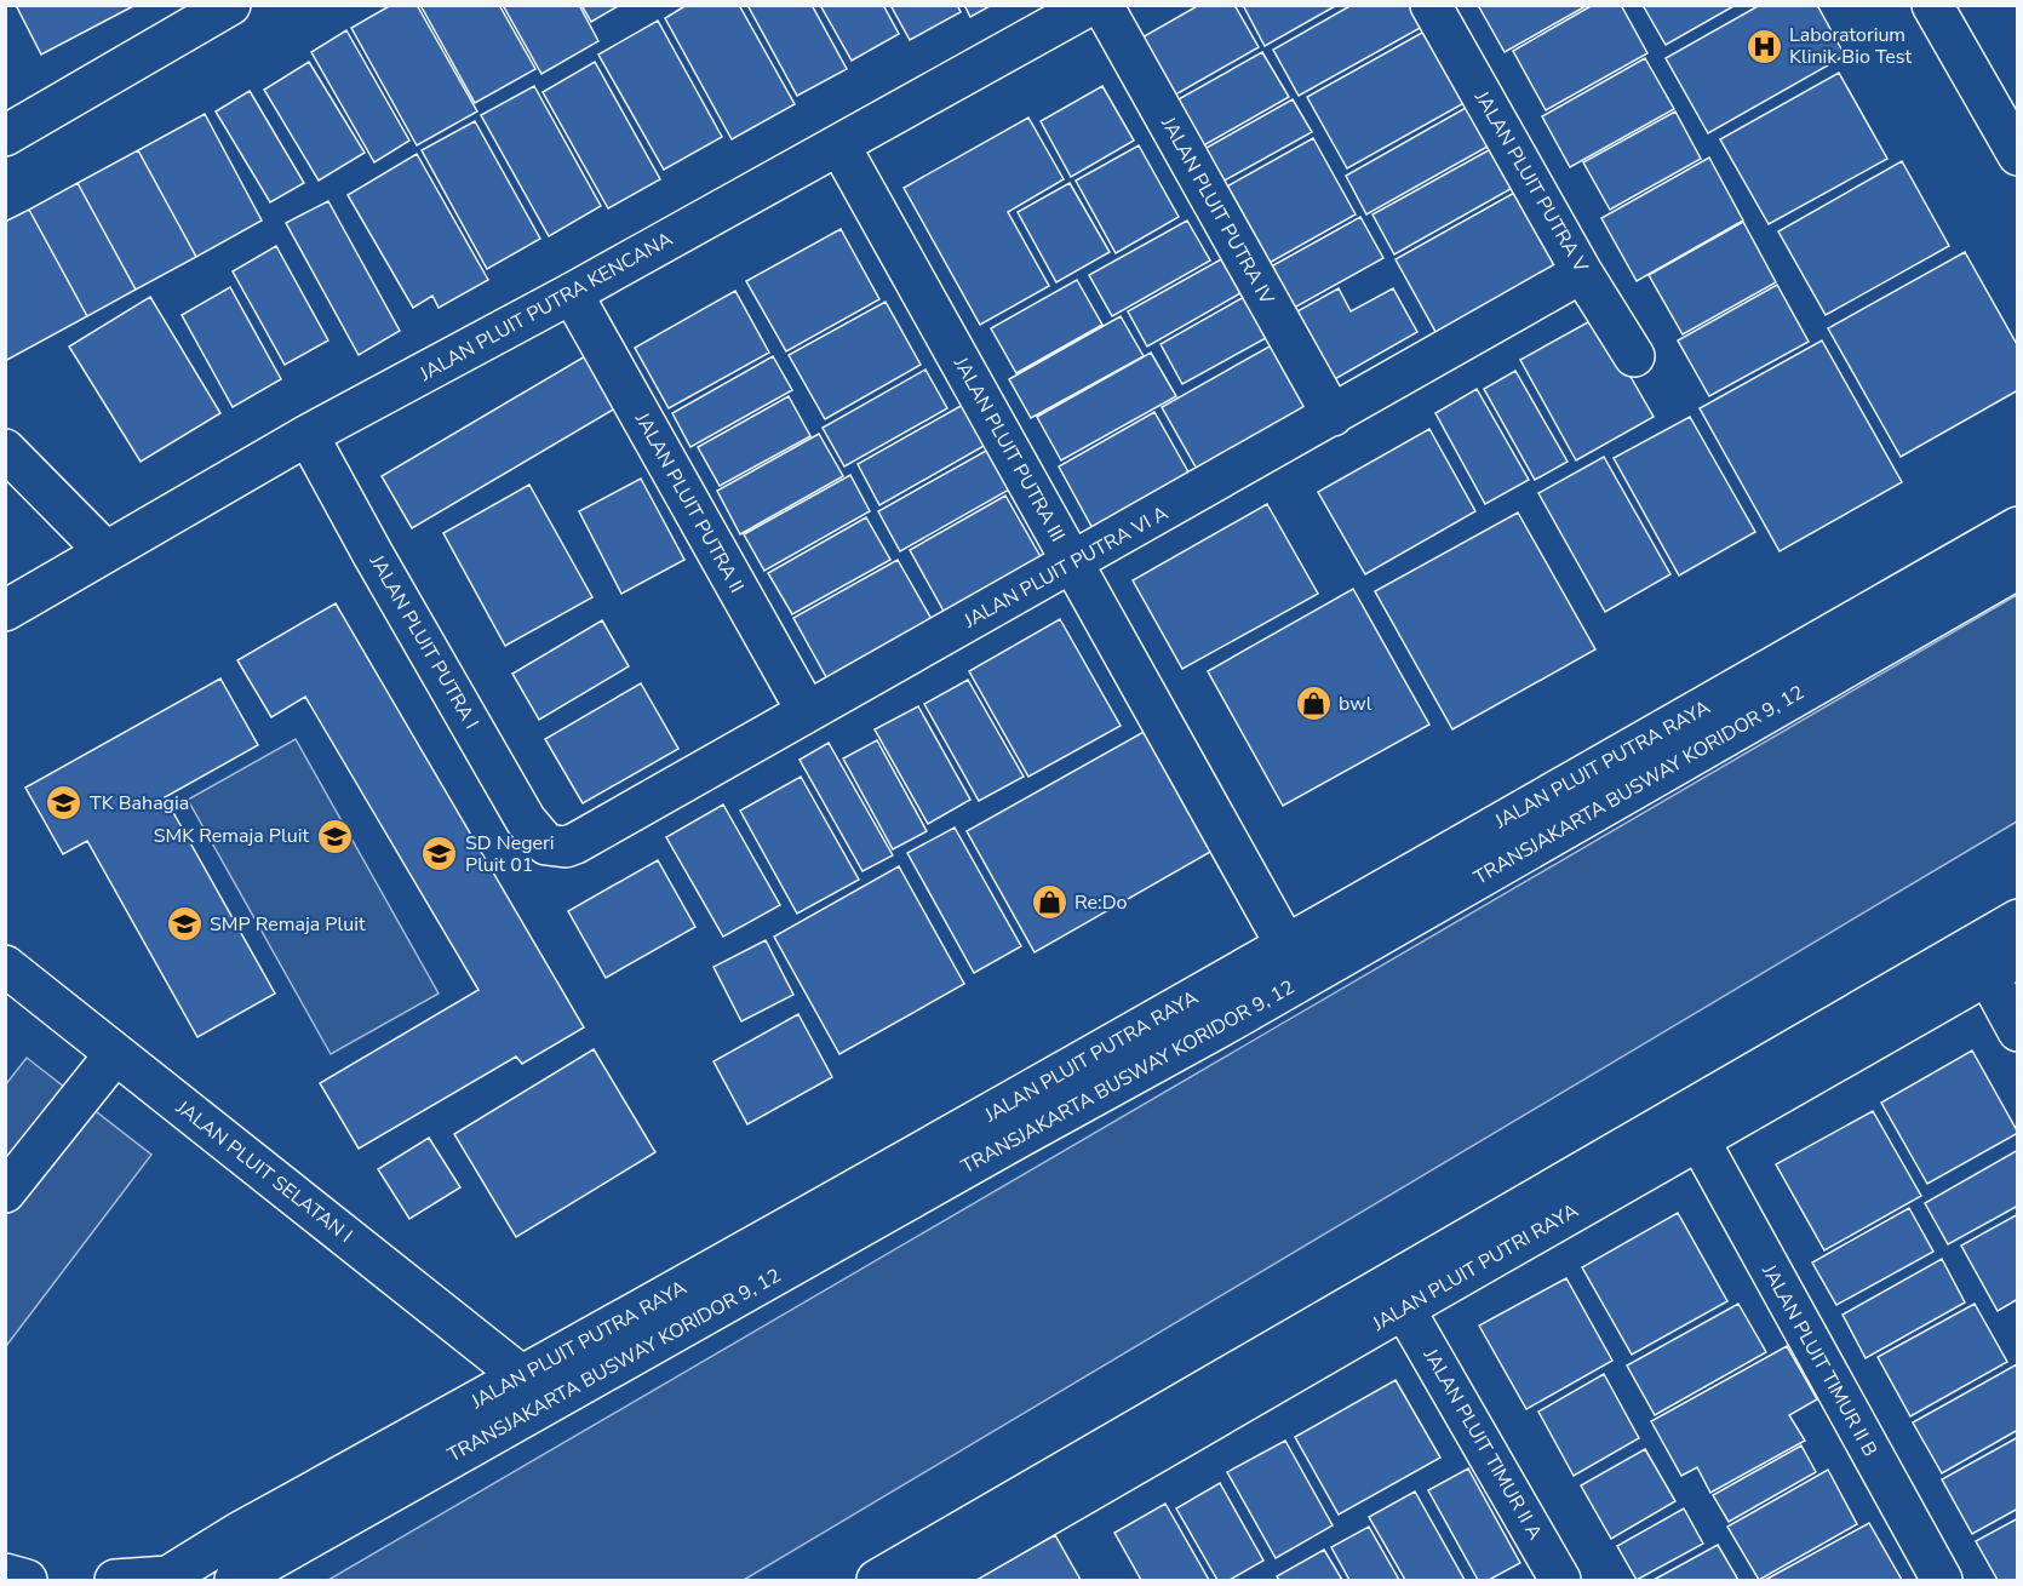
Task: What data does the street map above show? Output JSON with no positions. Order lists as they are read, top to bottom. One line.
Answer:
{"streets":{"street":["JALAN PLUIT PUTRA V","JALAN PLUIT PUTRA IV","JALAN PLUIT PUTRA KENCANA","JALAN PLUIT PUTRA III","JALAN PLUIT PUTRA II","JALAN PLUIT PUTRA VI A","JALAN PLUIT PUTRA I","JALAN PLUIT PUTRA RAYA","TRANSJAKARTA BUSWAY KORIDOR 9, 12","JALAN PLUIT SELATAN I","JALAN PLUIT PUTRI RAYA","JALAN PLUIT TIMUR II B","JALAN PLUIT TIMUR II A"]},"crossings":[["JALAN PLUIT PUTRA V","JALAN PLUIT PUTRA VI A"],["JALAN PLUIT PUTRA IV","JALAN PLUIT PUTRA VI A"],["JALAN PLUIT PUTRA KENCANA","JALAN PLUIT PUTRA III"],["JALAN PLUIT PUTRA KENCANA","JALAN PLUIT PUTRA II"],["JALAN PLUIT PUTRA KENCANA","JALAN PLUIT PUTRA I"],["JALAN PLUIT PUTRA III","JALAN PLUIT PUTRA VI A"],["JALAN PLUIT PUTRA III","JALAN PLUIT PUTRA RAYA"],["JALAN PLUIT PUTRA II","JALAN PLUIT PUTRA VI A"],["JALAN PLUIT PUTRA VI A","JALAN PLUIT PUTRA I"],["JALAN PLUIT PUTRA RAYA","JALAN PLUIT SELATAN I"],["JALAN PLUIT PUTRI RAYA","JALAN PLUIT TIMUR II B"],["JALAN PLUIT PUTRI RAYA","JALAN PLUIT TIMUR II A"]],"places":{"hospital":["Laboratorium Klinik Bio Test"],"shop":["bwl","Re:Do"],"school or university":["TK Bahagia","SMK Remaja Pluit","SD Negeri Pluit 01","SMP Remaja Pluit"]}}
